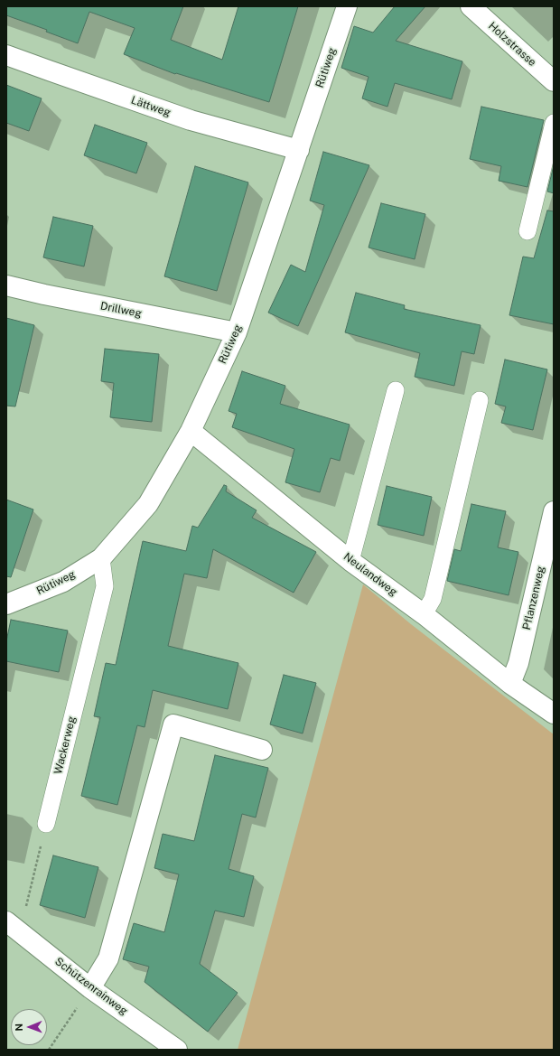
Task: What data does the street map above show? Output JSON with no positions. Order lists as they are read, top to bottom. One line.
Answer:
{"streets":{"street":["Holzstrasse","Rütiweg","Lättweg","Drillweg","Neulandweg","Pflanzenweg","Schützenrainweg"],"lane":["Wackerweg"]},"crossings":[["Rütiweg","Lättweg"],["Rütiweg","Drillweg"],["Rütiweg","Neulandweg"],["Rütiweg","Wackerweg"],["Neulandweg","Pflanzenweg"]],"north":"left"}
